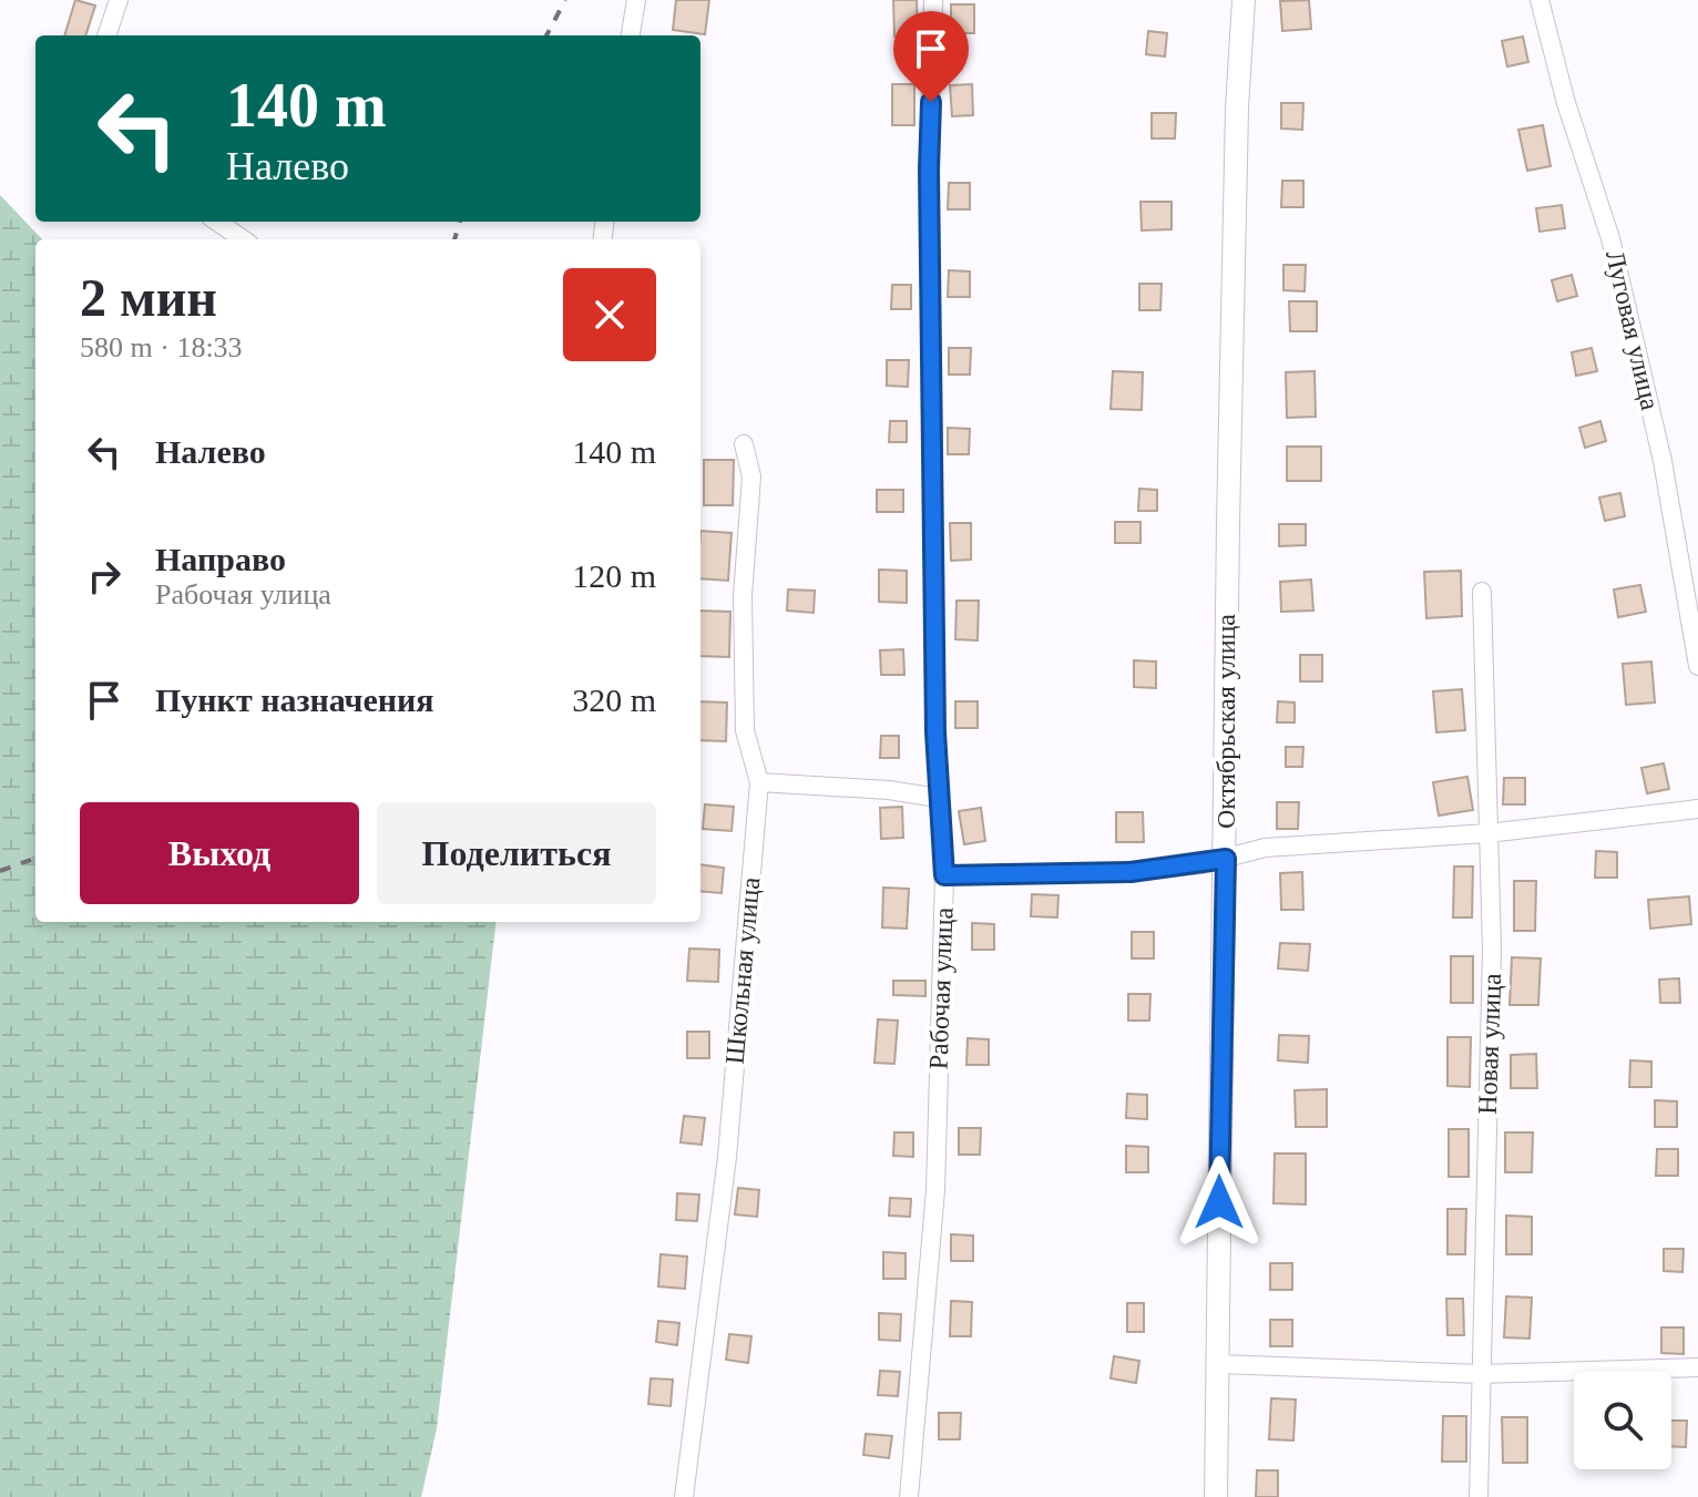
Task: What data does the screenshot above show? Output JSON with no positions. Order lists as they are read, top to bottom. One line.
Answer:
{"streets":{"street":["Луговая улица","Октябрьская улица","Школьная улица","Рабочая улица","Новая улица"]},"page":{"turn":["140 m","Налево"],"heading":["2 мин","580 m · 18:33"],"list":[{"name":"Налево","value":"140 m"},{"name":"Направо","note":"Рабочая улица","value":"120 m"},{"name":"Пункт назначения","value":"320 m"}],"buttons":["Выход","Поделиться"]}}
